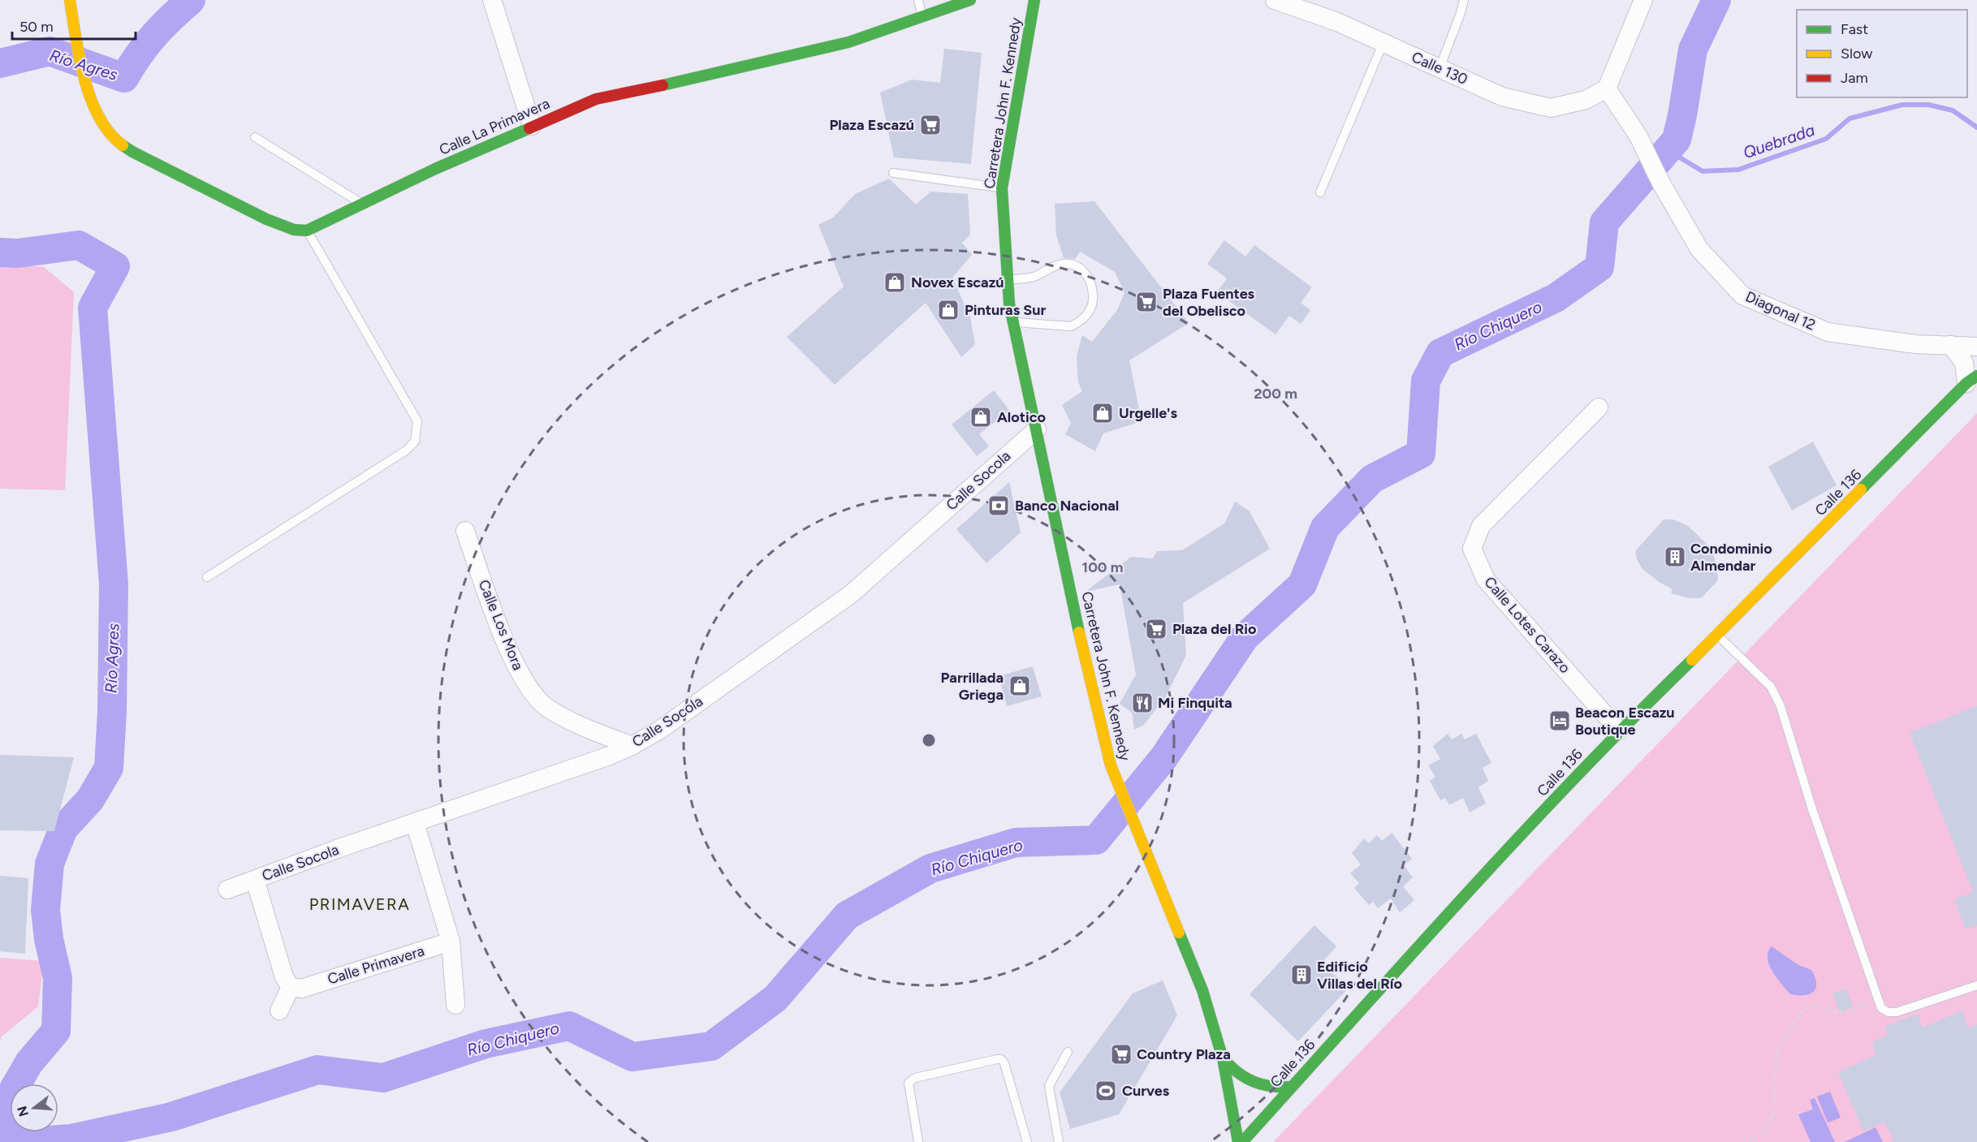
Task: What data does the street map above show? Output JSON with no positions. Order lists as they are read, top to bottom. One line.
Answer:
{"streets":{"street":["Calle 130","Carretera John F. Kennedy","Calle La Primavera","Diagonal 12","Calle Socola","Calle 136","Calle Los Mora","Calle Lotes Carazo","Calle Primavera"]},"crossings":[["Calle 130","Diagonal 12"],["Carretera John F. Kennedy","Calle Socola"],["Carretera John F. Kennedy","Calle 136"],["Calle Socola","Calle Los Mora"],["Calle 136","Calle Lotes Carazo"]],"districts":["PRIMAVERA"],"water":["Río Agres","Quebrada","Río Chiquero"],"places":{"supermarket":["Plaza Escazú","Plaza Fuentes del Obelisco","Plaza del Rio","Country Plaza"],"shop":["Novex Escazú","Pinturas Sur","Urgelle's","Alotico","Parrillada Griega"],"bank":["Banco Nacional"],"building":["Condominio Almendar","Edificio Villas del Río"],"restaurant":["Mi Finquita"],"hotel":["Beacon Escazu Boutique"],"sports":["Curves"]},"legend":["Fast","Slow","Jam"],"scale_bar":"50 m","north":"left","rings":["200 m","100 m"]}
